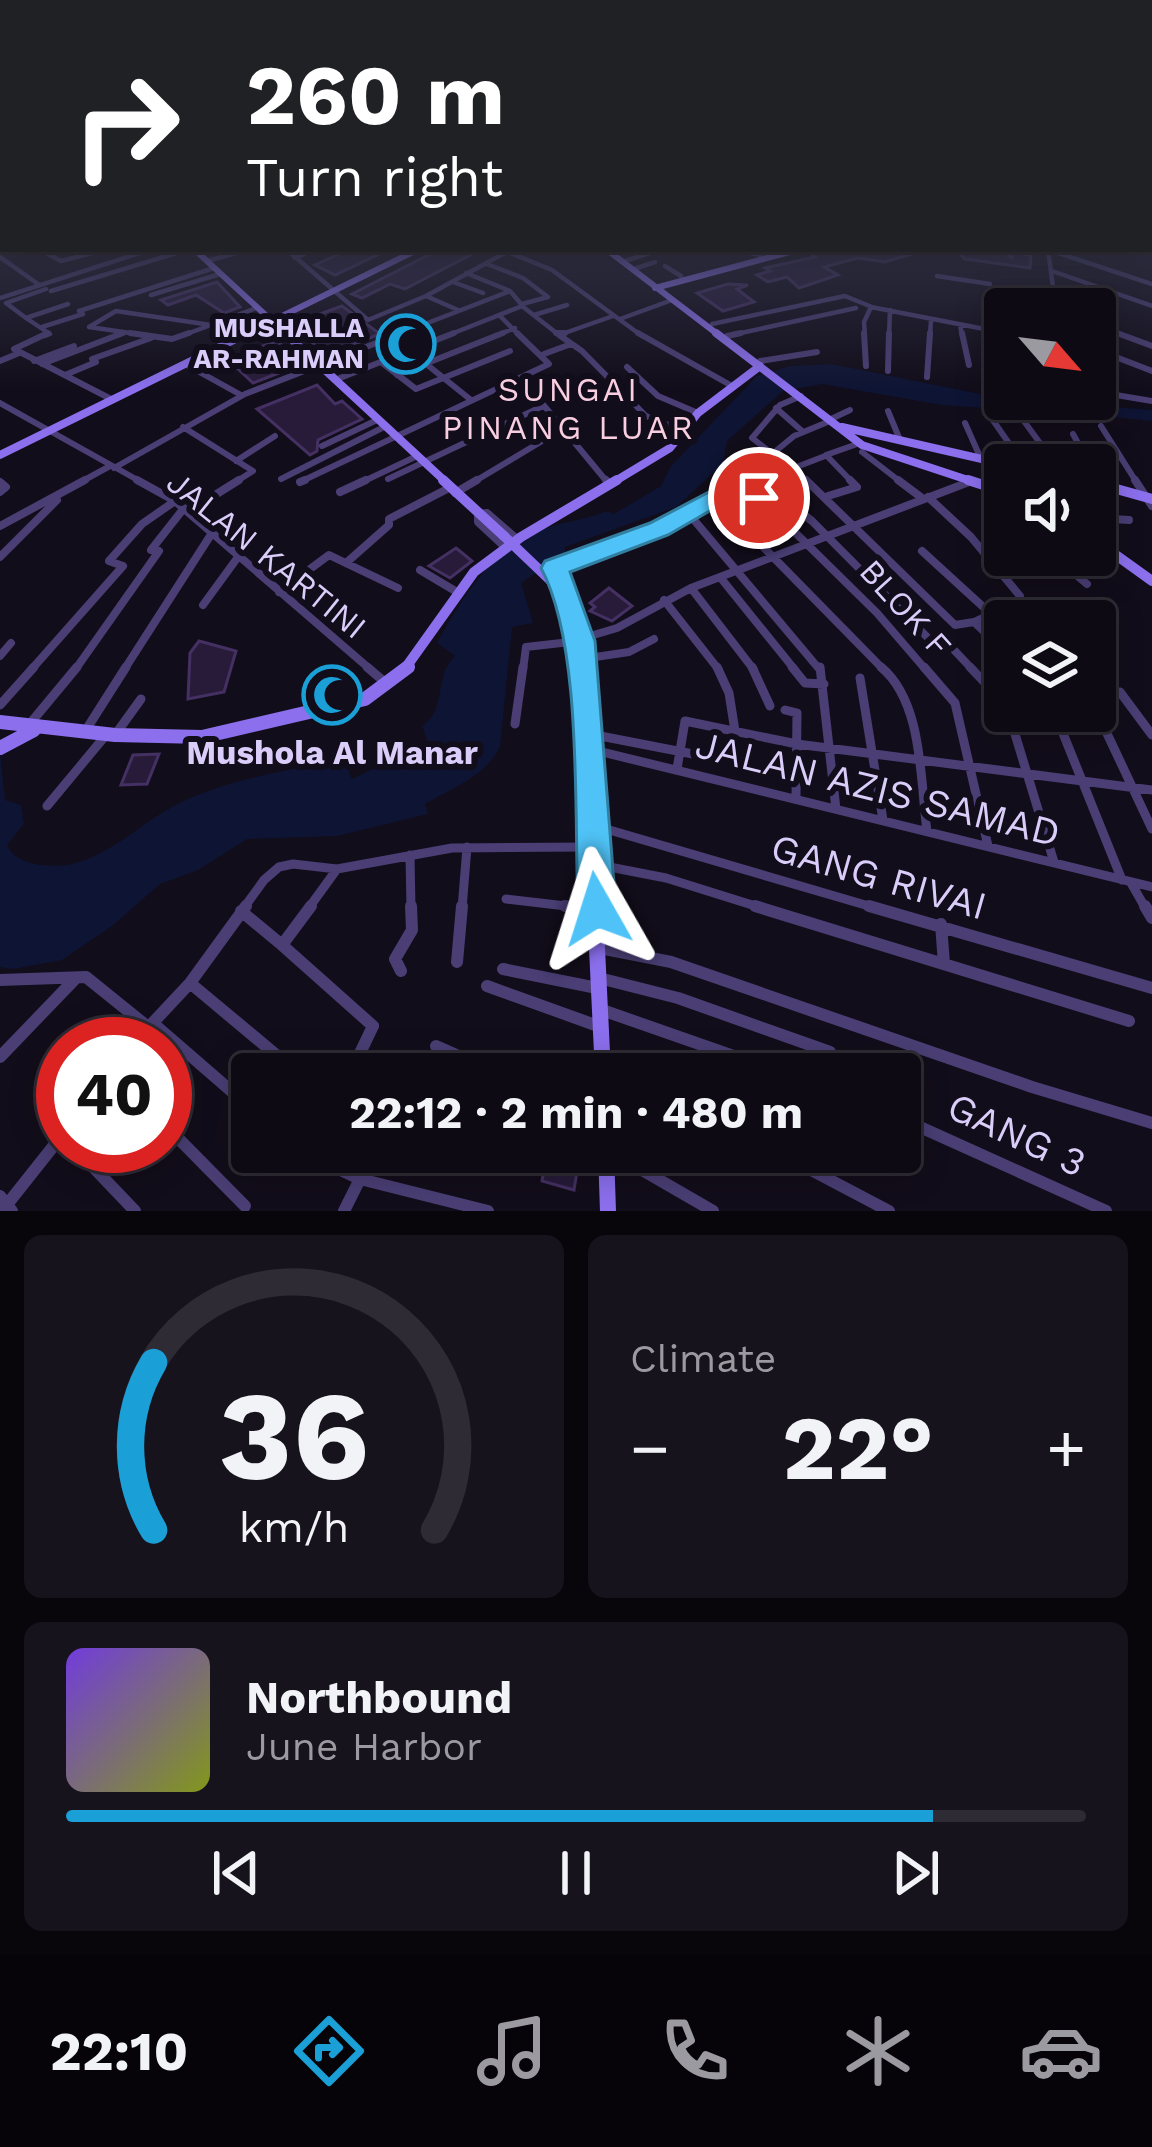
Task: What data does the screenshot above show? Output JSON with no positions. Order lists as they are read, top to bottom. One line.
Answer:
{"streets":{"street":["JALAN KARTINI","BLOK F","JALAN AZIS SAMAD","GANG RIVAI","GANG 3"]},"crossings":[["BLOK F","JALAN AZIS SAMAD"]],"districts":["SUNGAI PINANG LUAR"],"places":{"mosque":["MUSHALLA AR-RAHMAN","Mushola Al Manar"]},"north":"bottom right","page":{"turn":["260 m","Turn right"],"limit":"40","trip":"22:12 · 2 min · 480 m","tile":"Climate","heat":["−","22°","+"],"song":["Northbound","June Harbor"],"tabs":"22:10","gauge":["36","km/h"]}}
